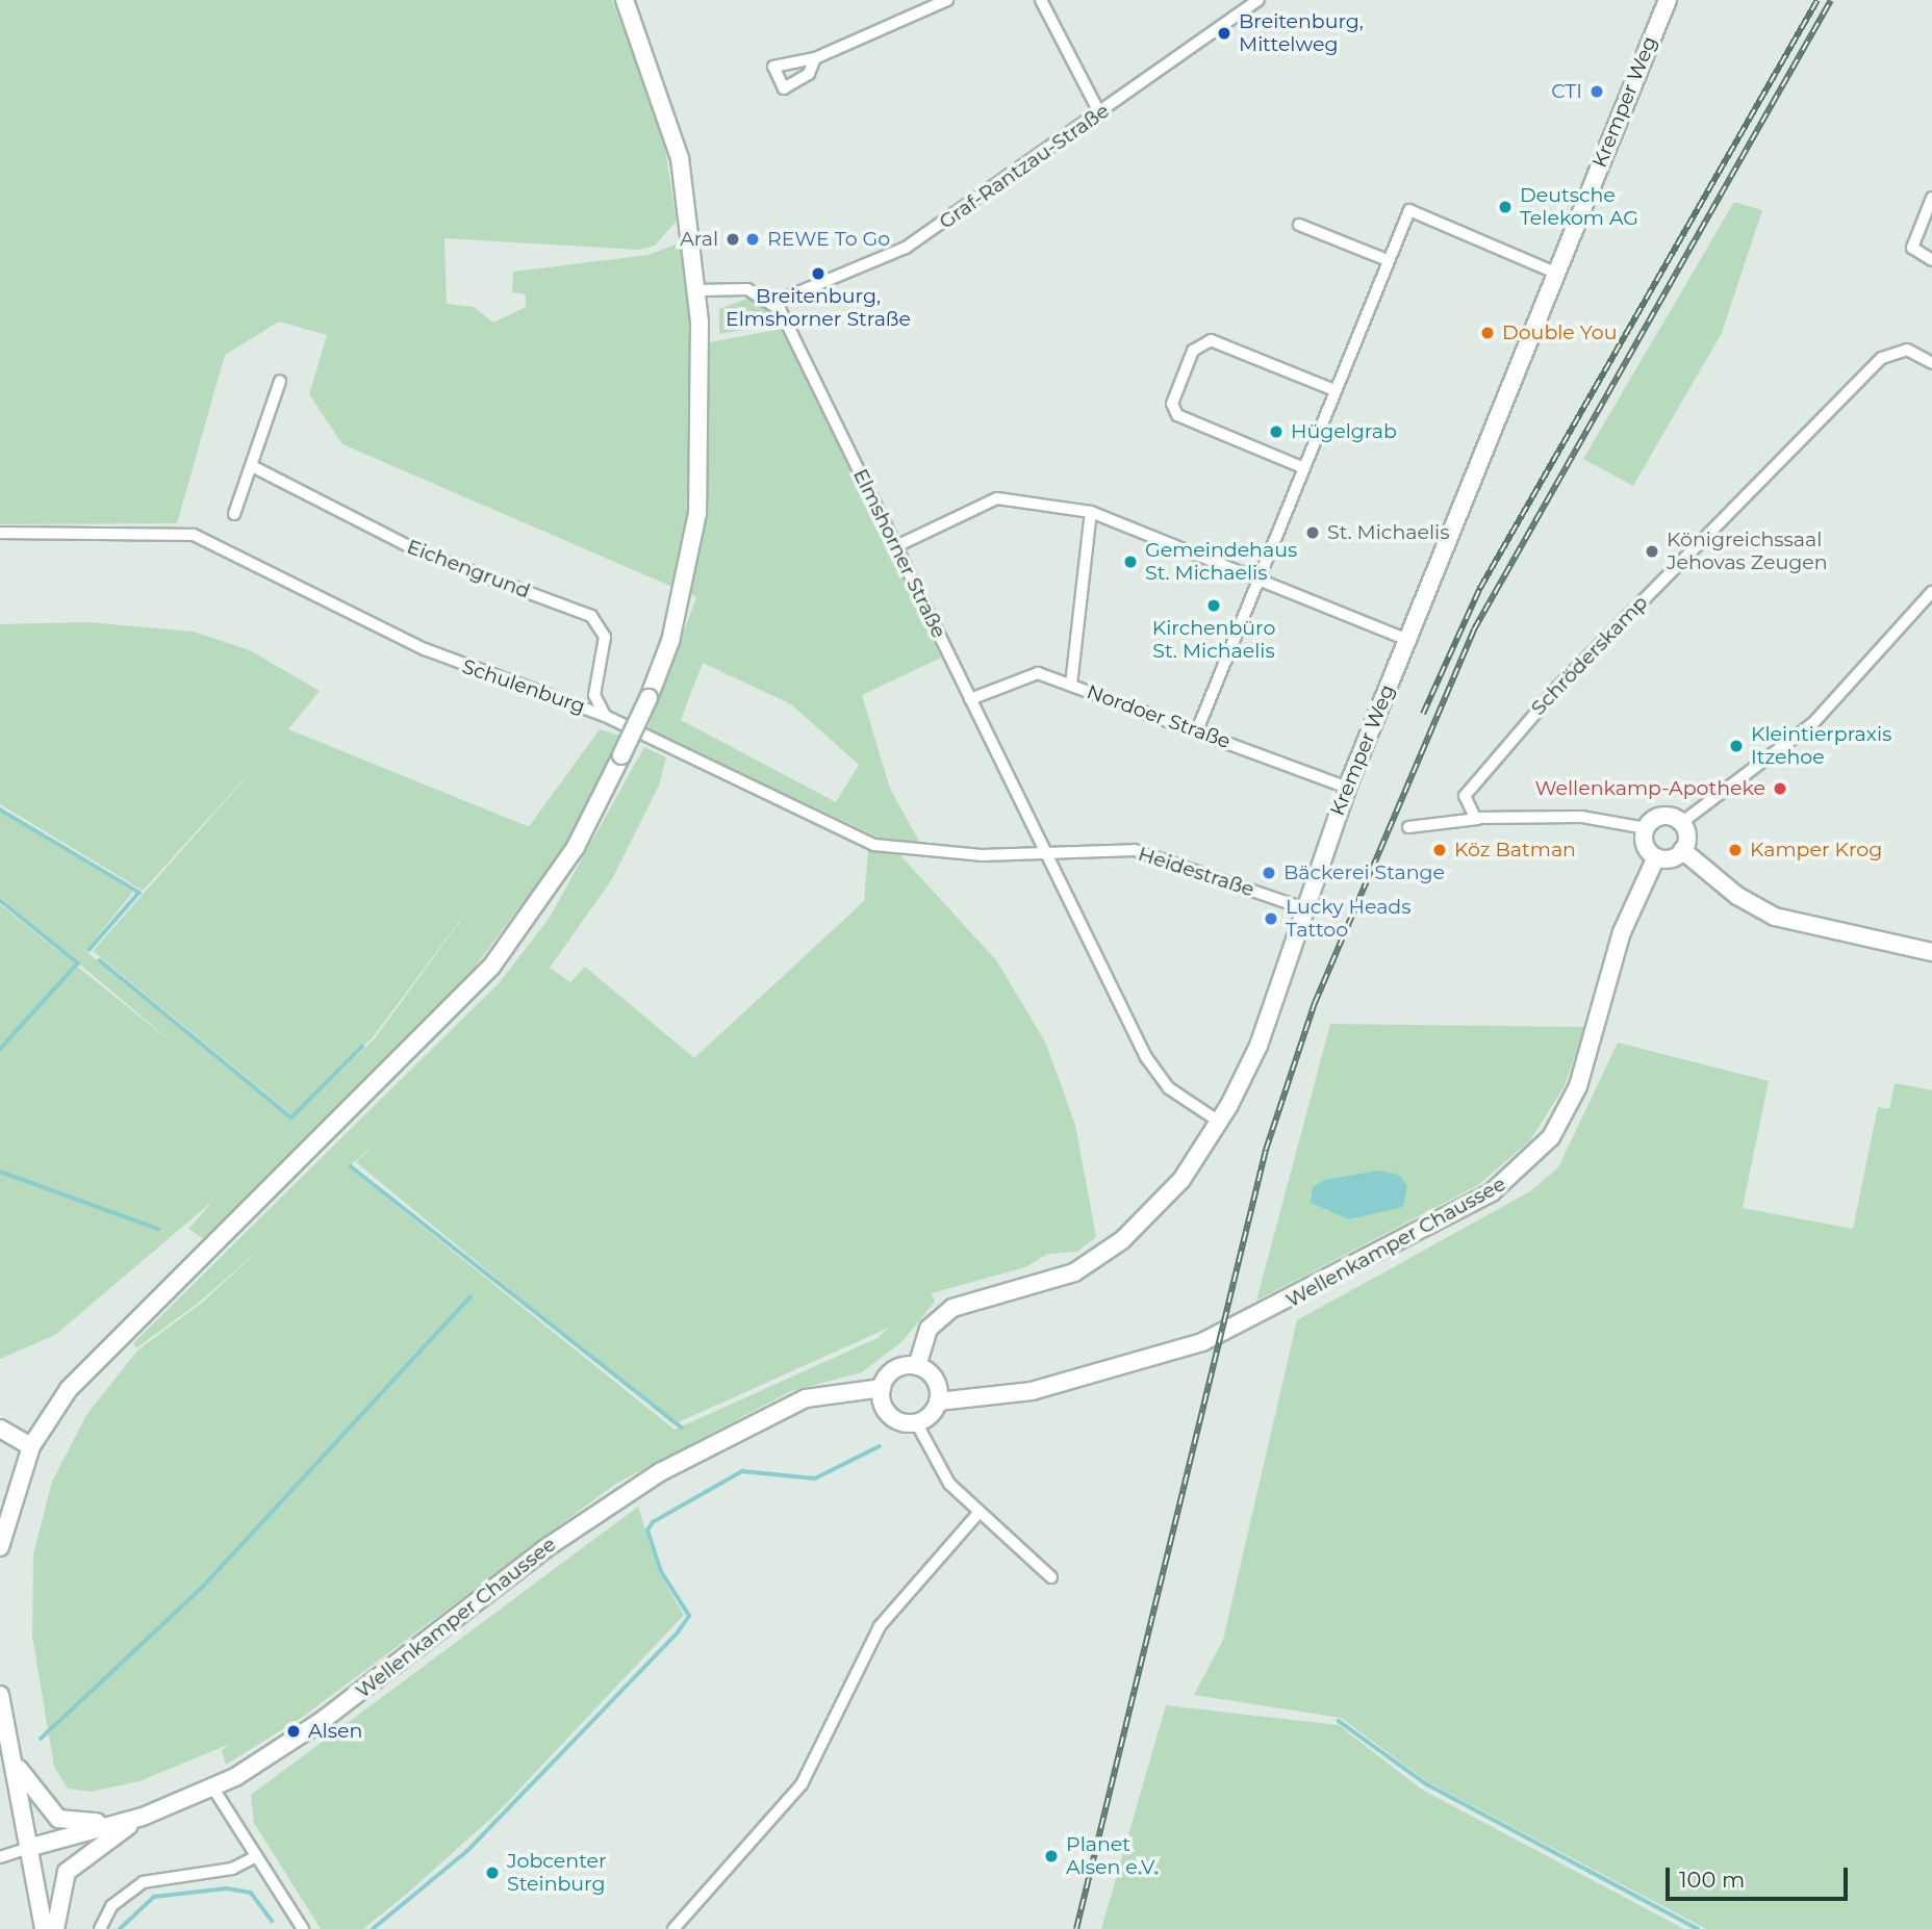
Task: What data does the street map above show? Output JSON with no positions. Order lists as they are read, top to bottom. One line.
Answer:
{"streets":{"main road":["Kremper Weg","Wellenkamper Chaussee"],"street":["Graf-Rantzau-Straße","Elmshorner Straße","Eichengrund","Schröderskamp","Schulenburg","Nordoer Straße","Heidestraße"]},"crossings":[["Kremper Weg","Elmshorner Straße"],["Kremper Weg","Nordoer Straße"],["Kremper Weg","Heidestraße"],["Kremper Weg","Wellenkamper Chaussee"],["Graf-Rantzau-Straße","Elmshorner Straße"],["Elmshorner Straße","Schulenburg"],["Elmshorner Straße","Nordoer Straße"],["Elmshorner Straße","Heidestraße"],["Eichengrund","Schulenburg"],["Schulenburg","Heidestraße"]],"places":["Breitenburg, Mittelweg","CTI","Deutsche Telekom AG","Aral","REWE To Go","Breitenburg, Elmshorner Straße","Double You","Hügelgrab","St. Michaelis","Königreichssaal Jehovas Zeugen","Gemeindehaus St. Michaelis","Kirchenbüro St. Michaelis","Kleintierpraxis Itzehoe","Wellenkamp-Apotheke","Köz Batman","Kamper Krog","Bäckerei Stange","Lucky Heads Tattoo","Alsen","Planet Alsen e.V.","Jobcenter Steinburg"],"scale_bar":"100 m"}
